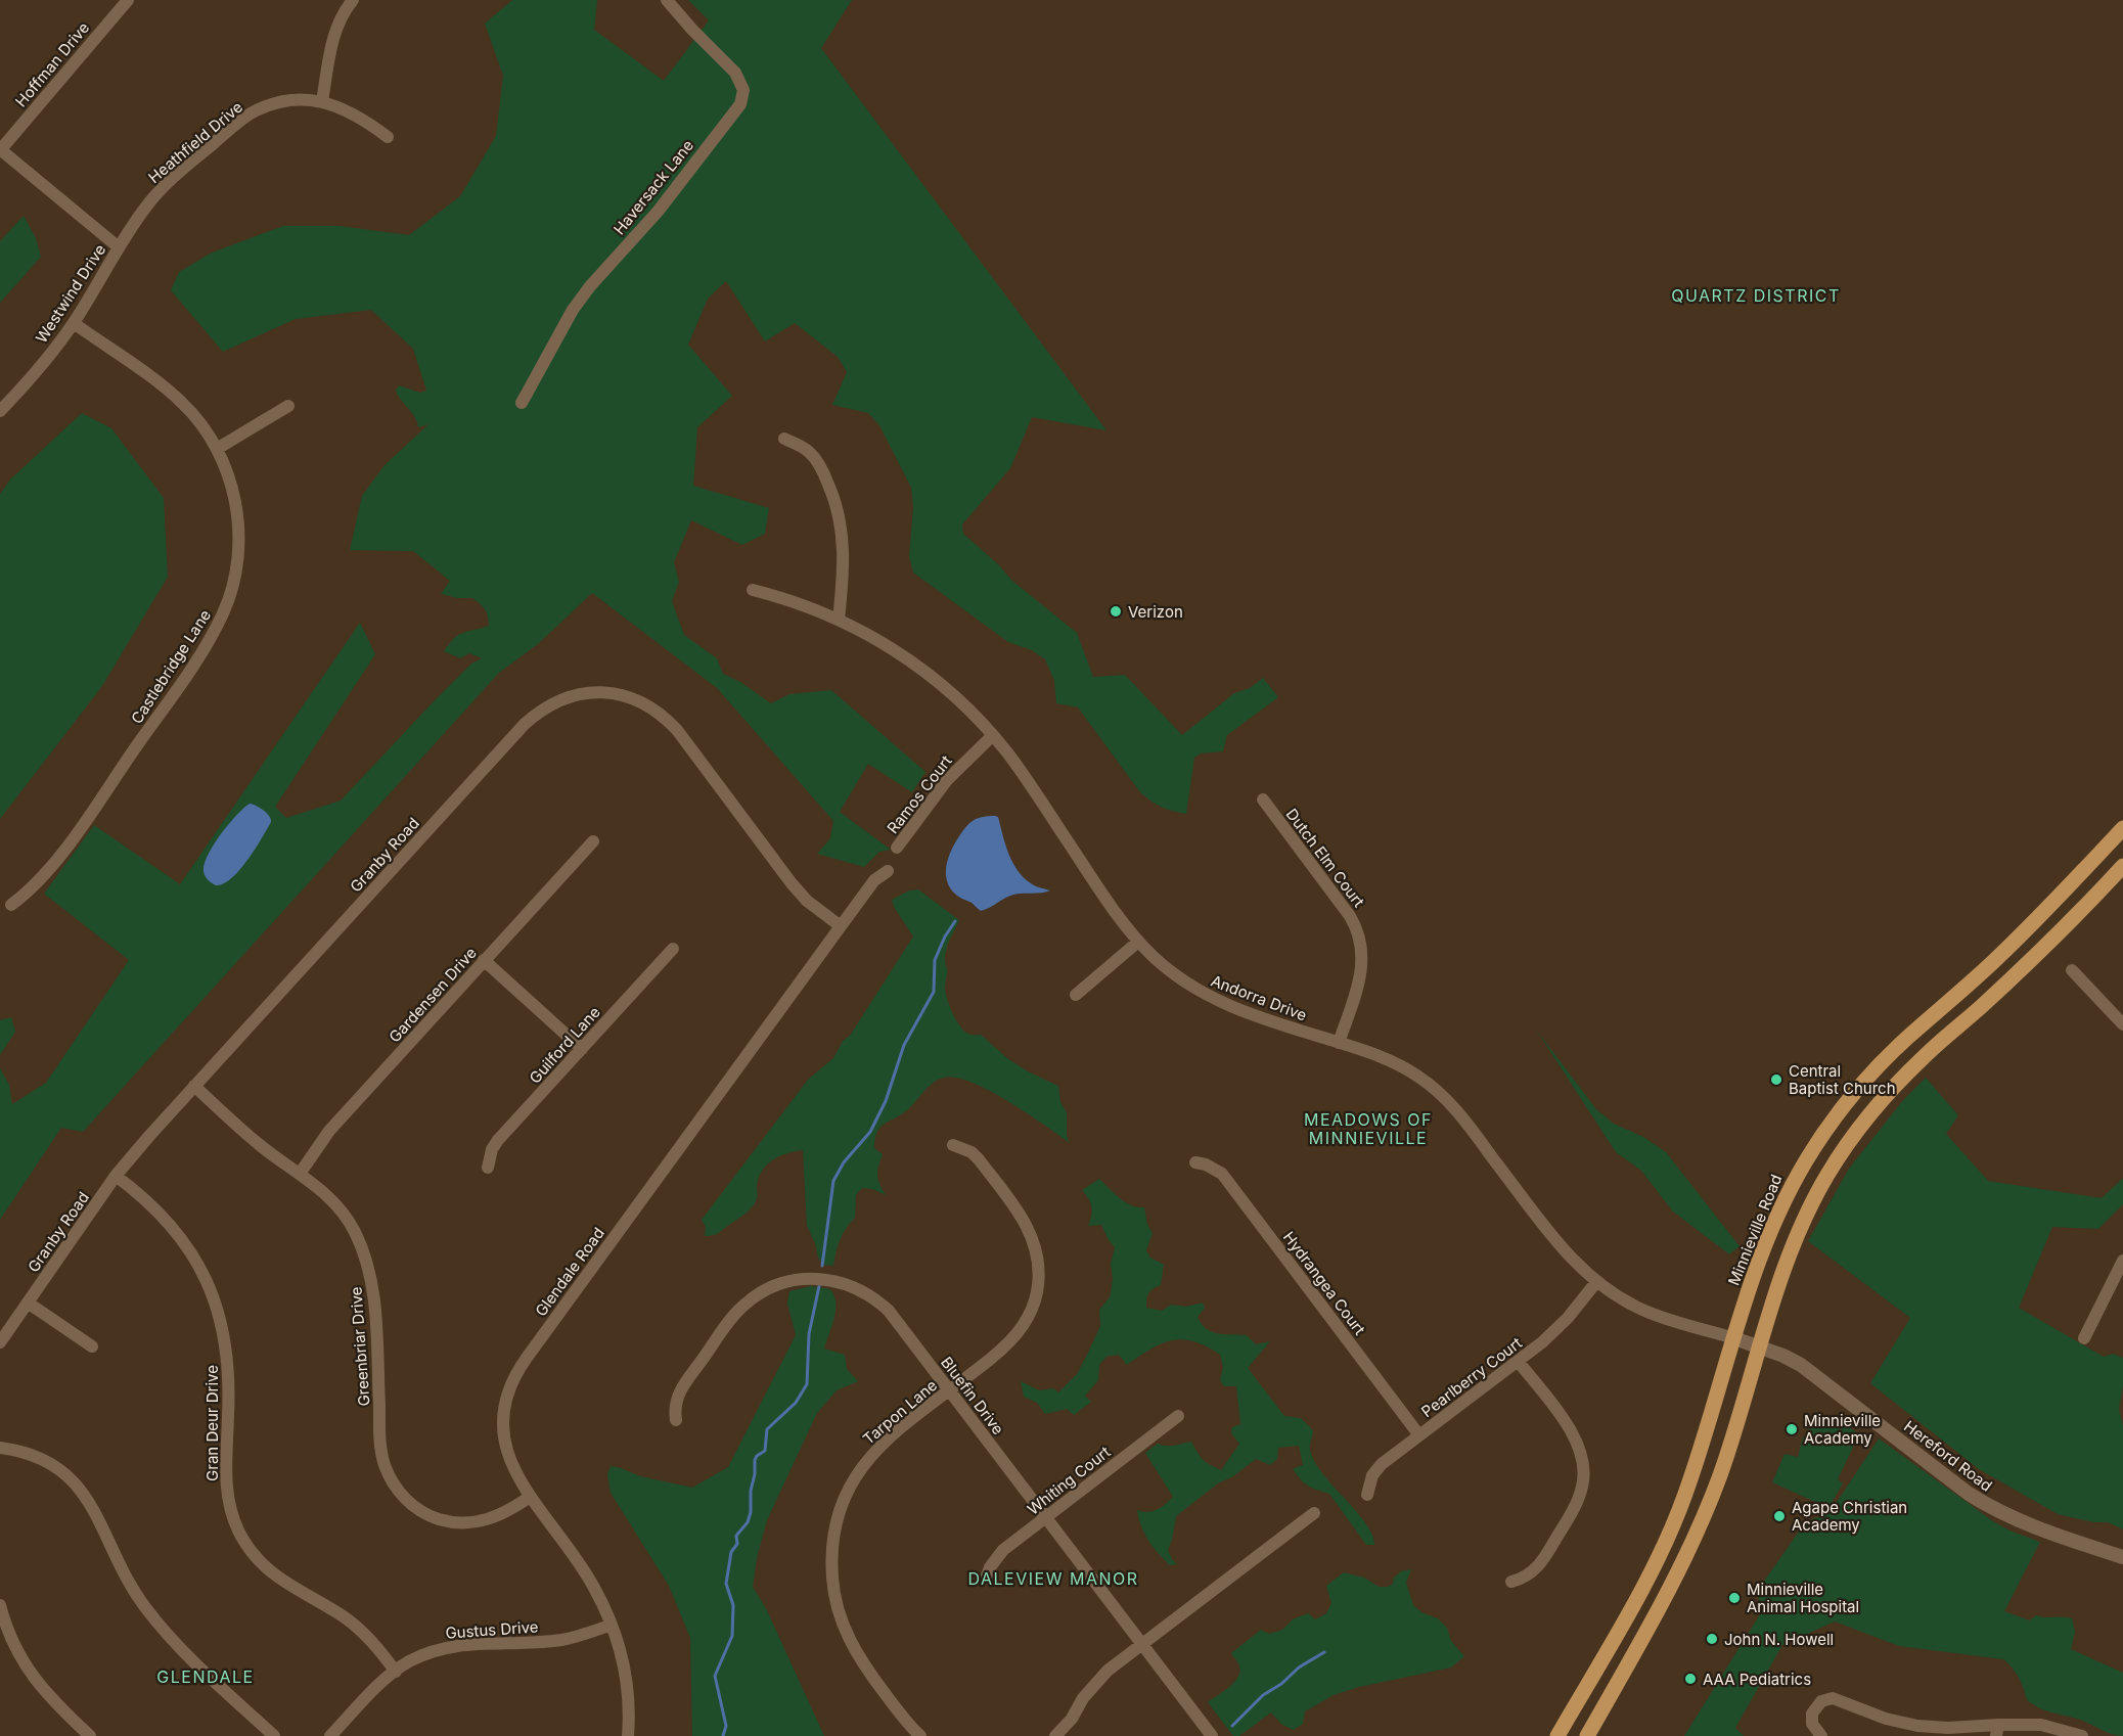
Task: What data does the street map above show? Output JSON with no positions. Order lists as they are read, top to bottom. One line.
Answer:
{"streets":{"main road":["Minnieville Road"],"street":["Hoffman Drive","Heathfield Drive","Haversack Lane","Westwind Drive","Castlebridge Lane","Ramos Court","Granby Road","Dutch Elm Court","Gardensen Drive","Andorra Drive","Guilford Lane","Glendale Road","Hydrangea Court","Greenbriar Drive","Pearlberry Court","Bluefin Drive","Tarpon Lane","Gran Deur Drive","Hereford Road","Whiting Court","Gustus Drive"]},"crossings":[["Heathfield Drive","Westwind Drive"],["Westwind Drive","Castlebridge Lane"],["Ramos Court","Andorra Drive"],["Granby Road","Glendale Road"],["Granby Road","Greenbriar Drive"],["Granby Road","Gran Deur Drive"],["Dutch Elm Court","Andorra Drive"],["Gardensen Drive","Greenbriar Drive"],["Andorra Drive","Minnieville Road"],["Andorra Drive","Pearlberry Court"],["Andorra Drive","Hereford Road"],["Minnieville Road","Hereford Road"],["Glendale Road","Greenbriar Drive"],["Glendale Road","Gustus Drive"],["Hydrangea Court","Pearlberry Court"],["Bluefin Drive","Tarpon Lane"],["Bluefin Drive","Whiting Court"],["Gran Deur Drive","Gustus Drive"]],"districts":["QUARTZ DISTRICT","MEADOWS OF MINNIEVILLE","DALEVIEW MANOR","GLENDALE"],"places":["Verizon","Central Baptist Church","Minnieville Academy","Agape Christian Academy","Minnieville Animal Hospital","John N. Howell","AAA Pediatrics"]}
